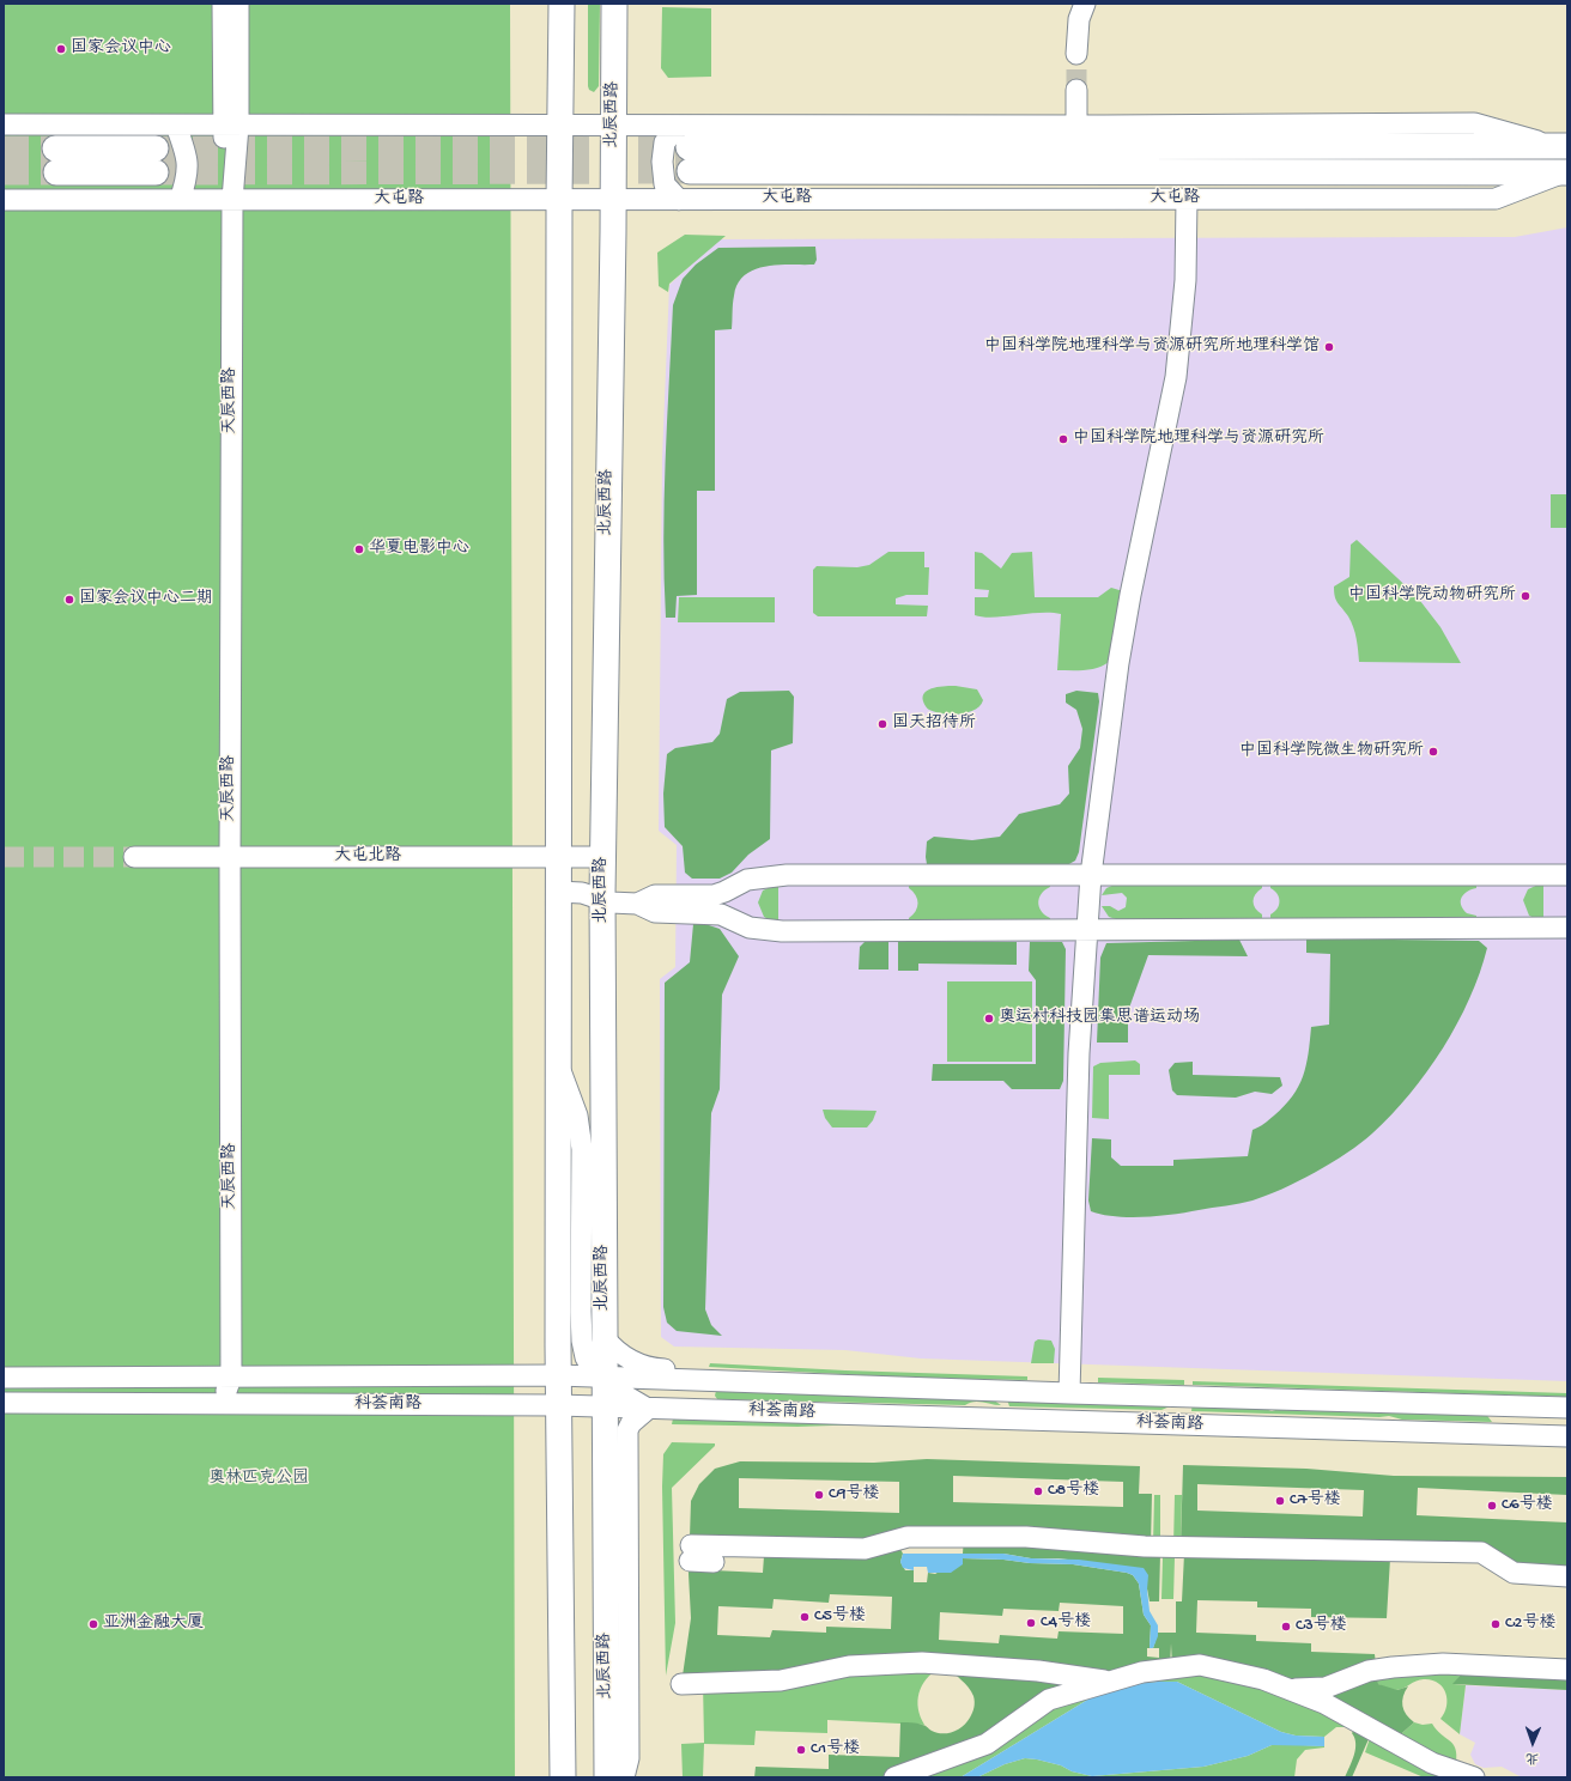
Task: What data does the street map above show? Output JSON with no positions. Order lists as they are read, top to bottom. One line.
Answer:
{"streets":{"main road":["北辰西路","大屯路"],"street":["天辰西路","大屯北路","科荟南路"]},"crossings":[["北辰西路","大屯路"],["北辰西路","大屯北路"],["北辰西路","科荟南路"],["大屯路","天辰西路"],["天辰西路","大屯北路"],["天辰西路","科荟南路"]],"parks":["奥林匹克公园"],"places":["国家会议中心","中国科学院地理科学与资源研究所地理科学馆","中国科学院地理科学与资源研究所","华夏电影中心","中国科学院动物研究所","国家会议中心二期","国天招待所","中国科学院微生物研究所","奥运村科技园集思谱运动场","C8号楼","C9号楼","C7号楼","C6号楼","C5号楼","C4号楼","亚洲金融大厦","C2号楼","C3号楼","C1号楼"],"north":"bottom"}
